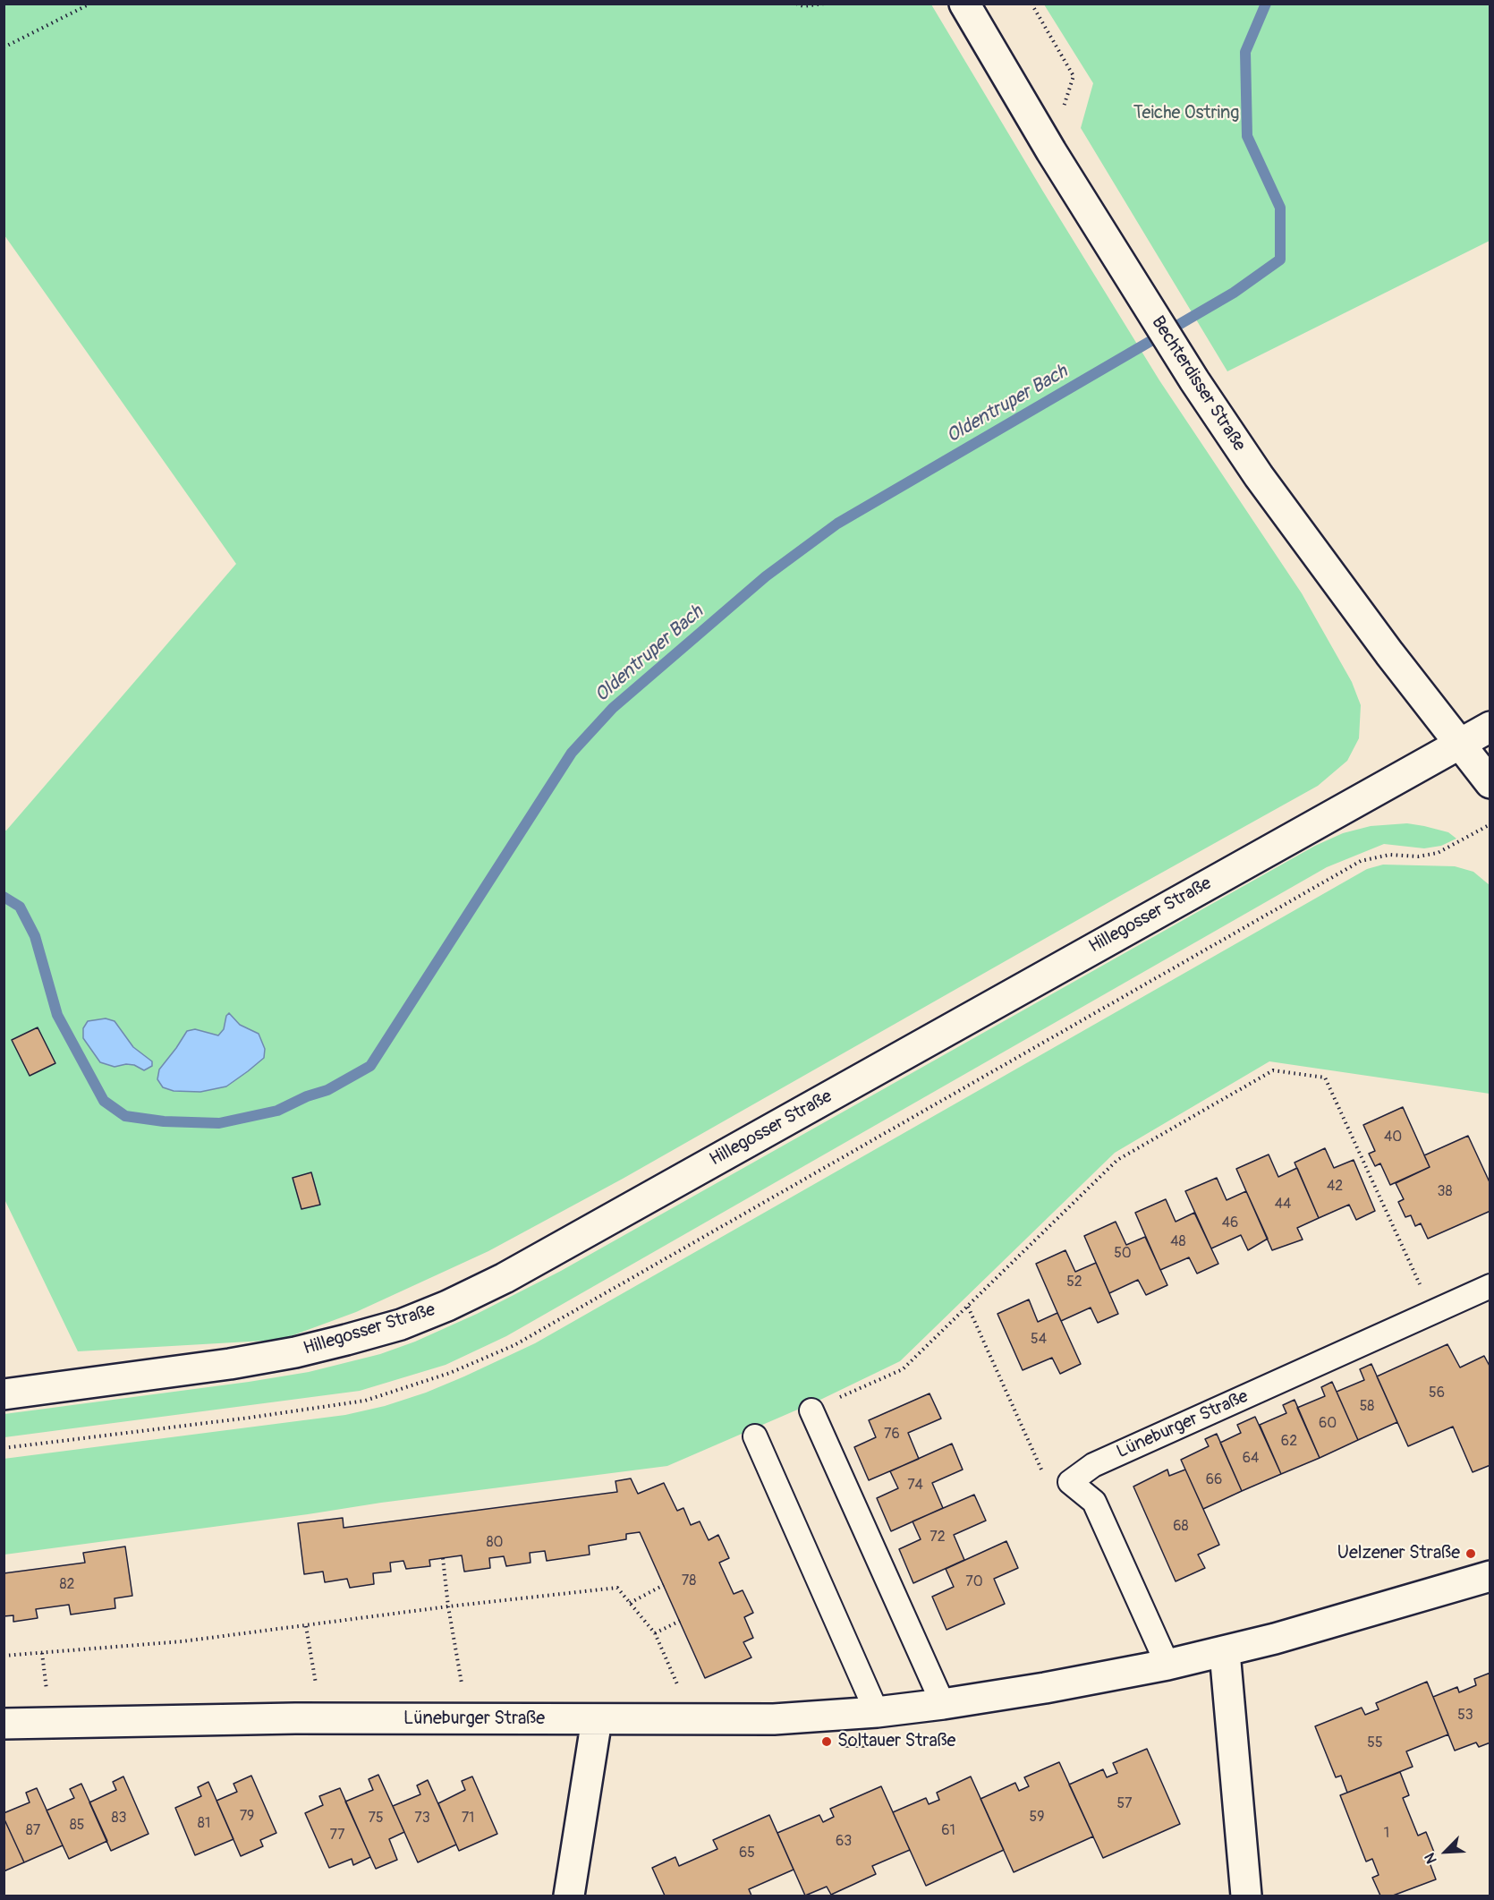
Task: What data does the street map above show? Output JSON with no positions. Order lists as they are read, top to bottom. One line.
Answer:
{"streets":{"street":["Bechterdisser Straße","Hillegosser Straße","Lüneburger Straße"]},"crossings":[["Bechterdisser Straße","Hillegosser Straße"]],"water":["Oldentruper Bach"],"parks":["Teiche Ostring"],"places":["Uelzener Straße","Soltauer Straße"],"house_numbers":["40","42","38","44","46","48","50","52","54","56","58","60","76","62","64","66","74","68","72","80","78","70","82","53","55","57","79","59","83","75","73","71","81","85","87","61","1","77","63","65"],"north":"bottom left"}
